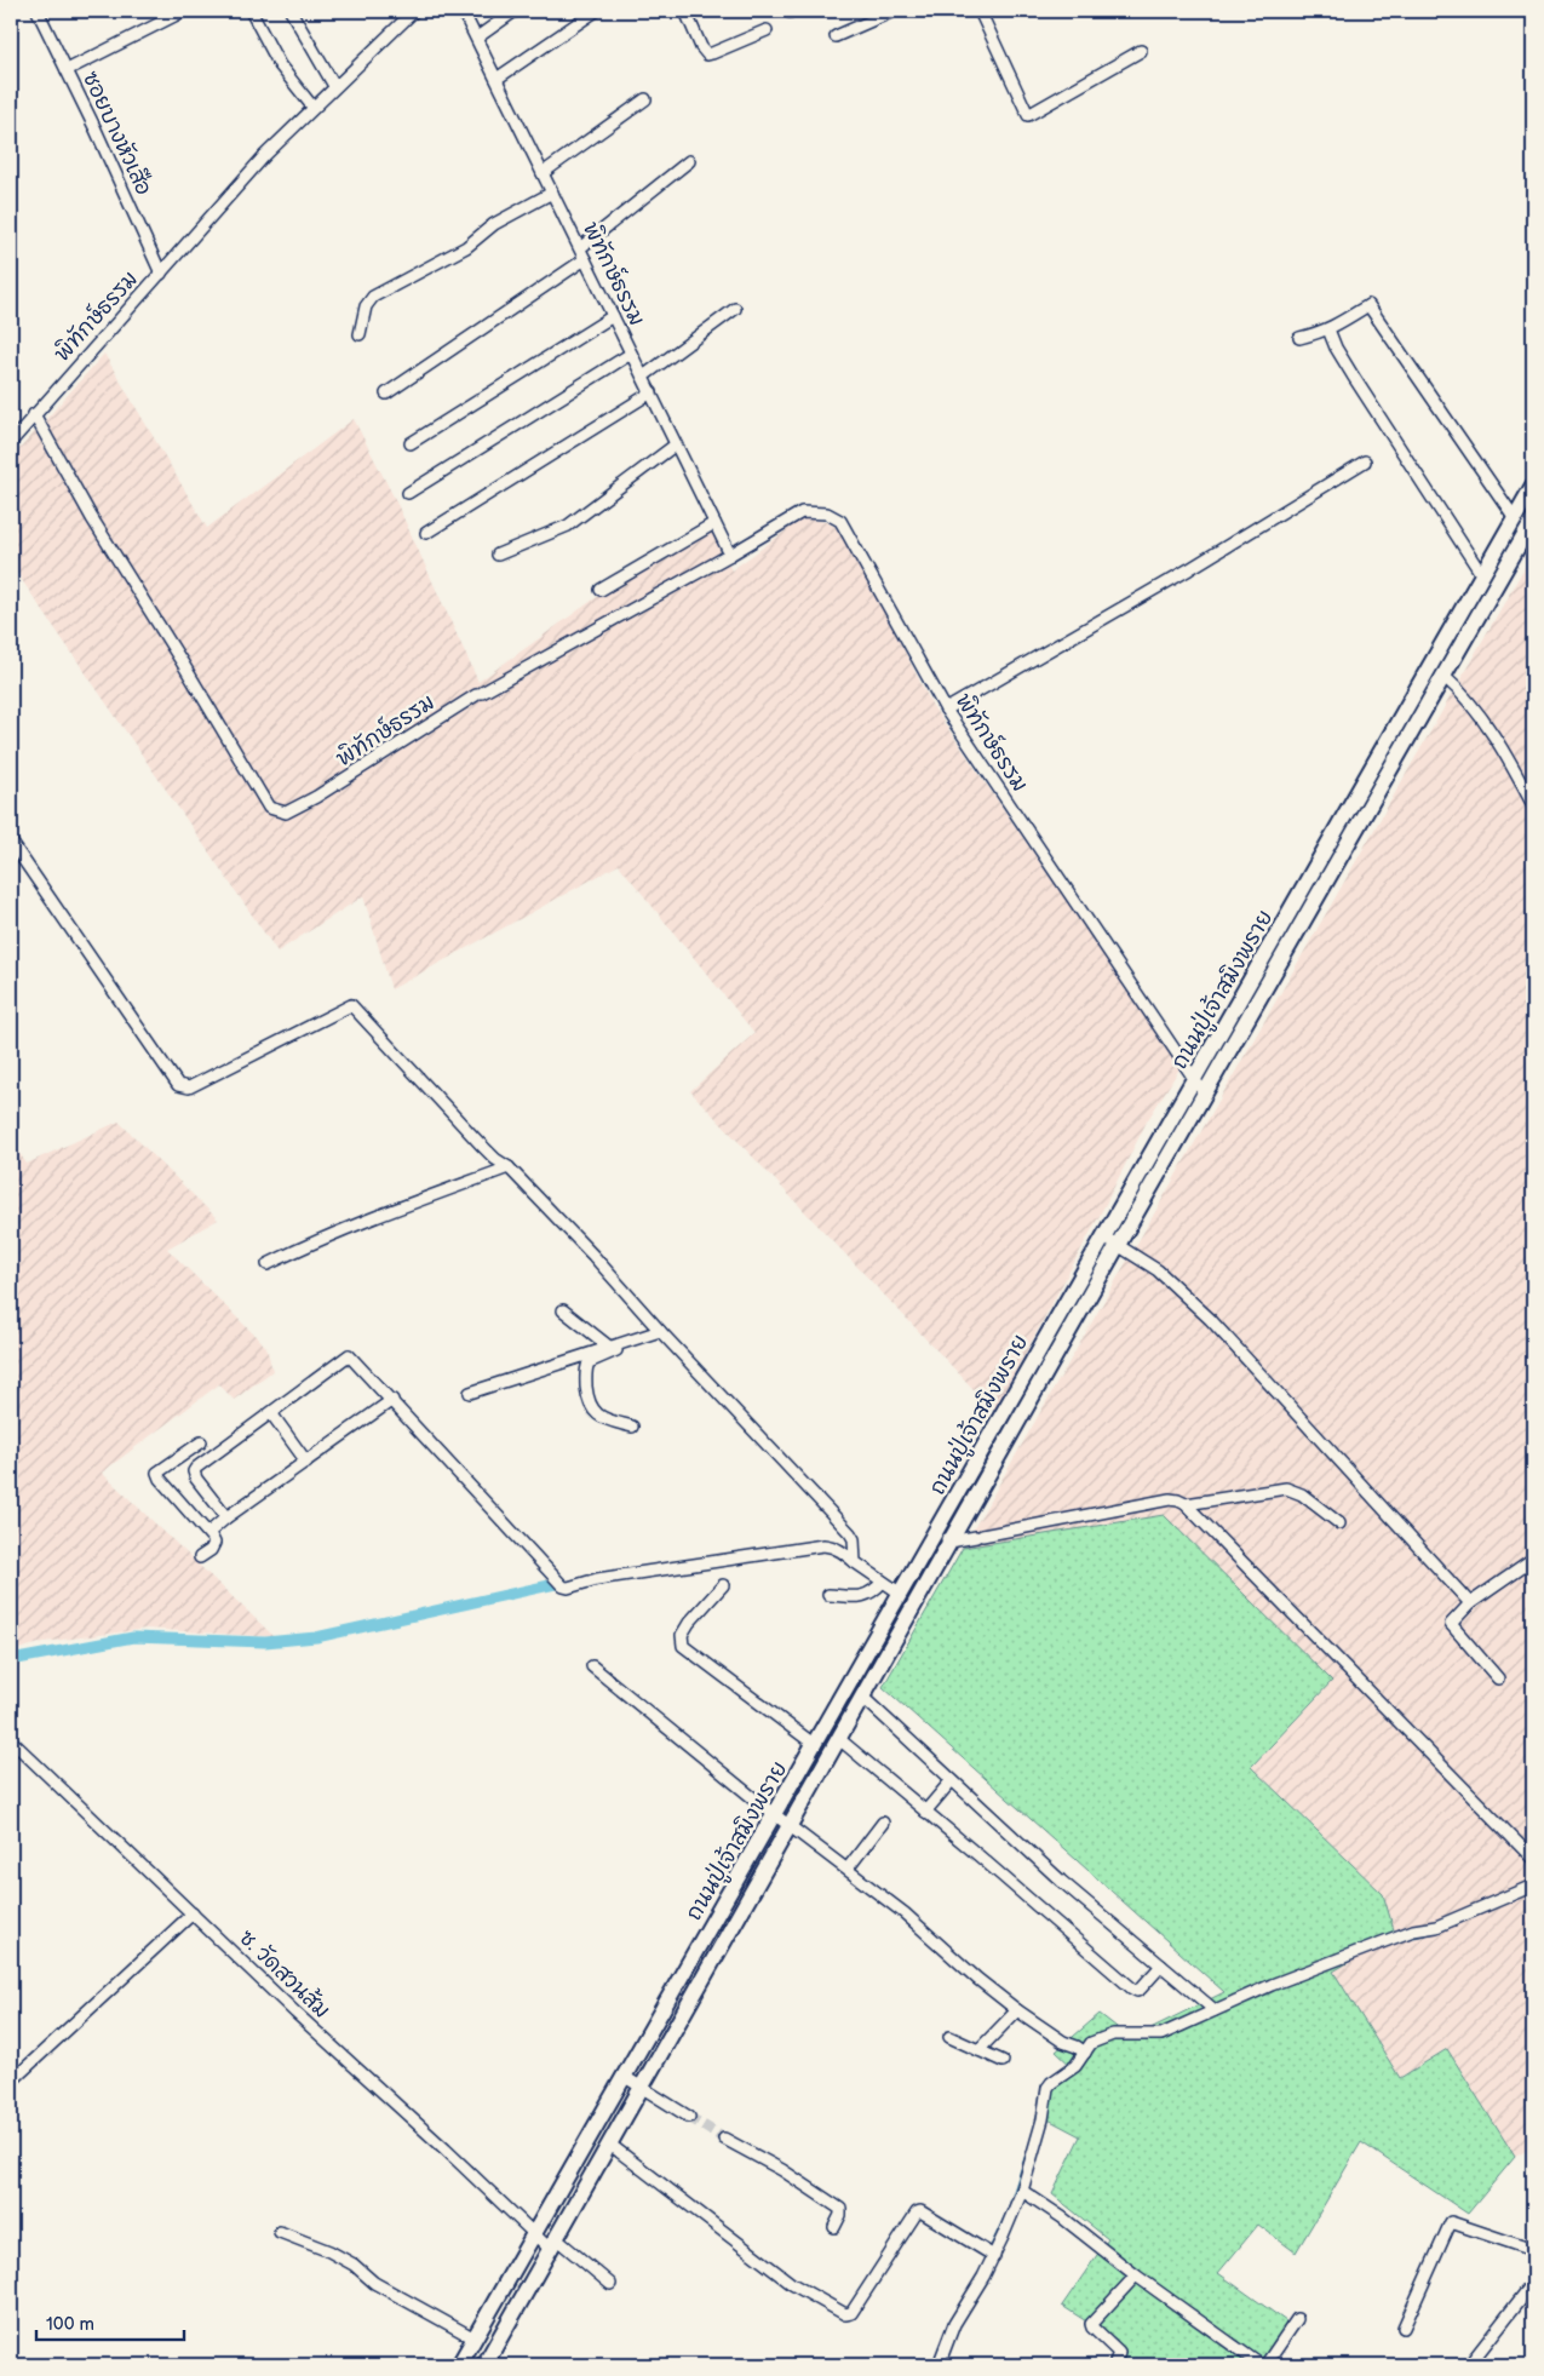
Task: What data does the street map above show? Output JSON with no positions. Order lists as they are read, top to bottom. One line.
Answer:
{"streets":{"main road":["ถนนปู่เจ้าสมิงพราย"],"street":["ซอยบางหัวเสือ","พิทักษ์ธรรม","ซ. วัดสวนส้ม"]},"crossings":[["ซอยบางหัวเสือ","พิทักษ์ธรรม"],["พิทักษ์ธรรม","ถนนปู่เจ้าสมิงพราย"],["ถนนปู่เจ้าสมิงพราย","ซ. วัดสวนส้ม"]],"scale_bar":"100 m"}
